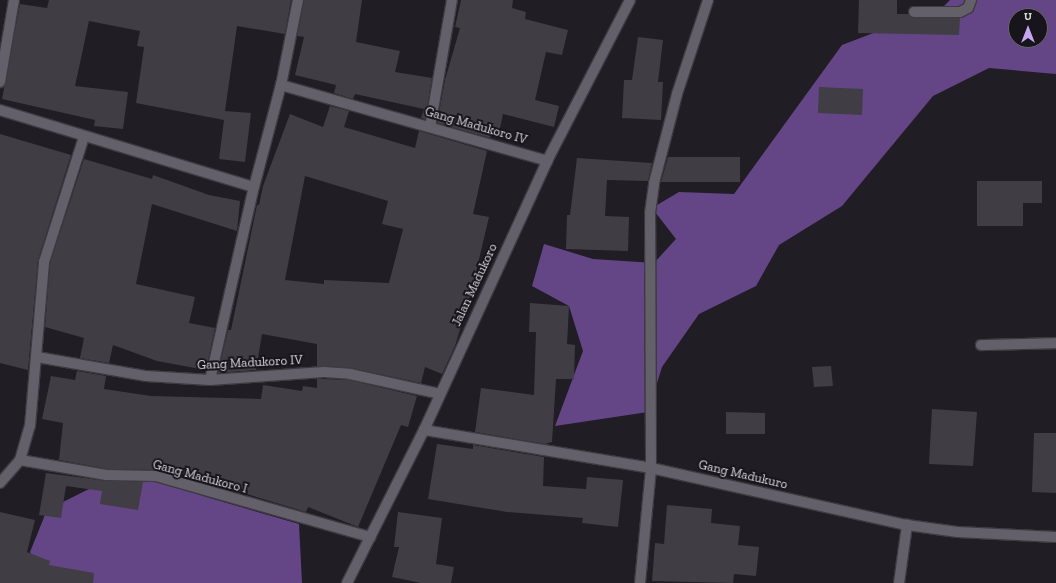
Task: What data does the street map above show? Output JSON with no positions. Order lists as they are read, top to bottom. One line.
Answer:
{"streets":{"street":["Gang Madukoro IV","Jalan Madukoro","Gang Madukuro","Gang Madukoro I"]},"crossings":[["Gang Madukoro IV","Jalan Madukoro"],["Jalan Madukoro","Gang Madukuro"],["Jalan Madukoro","Gang Madukoro I"]],"north":"top"}
